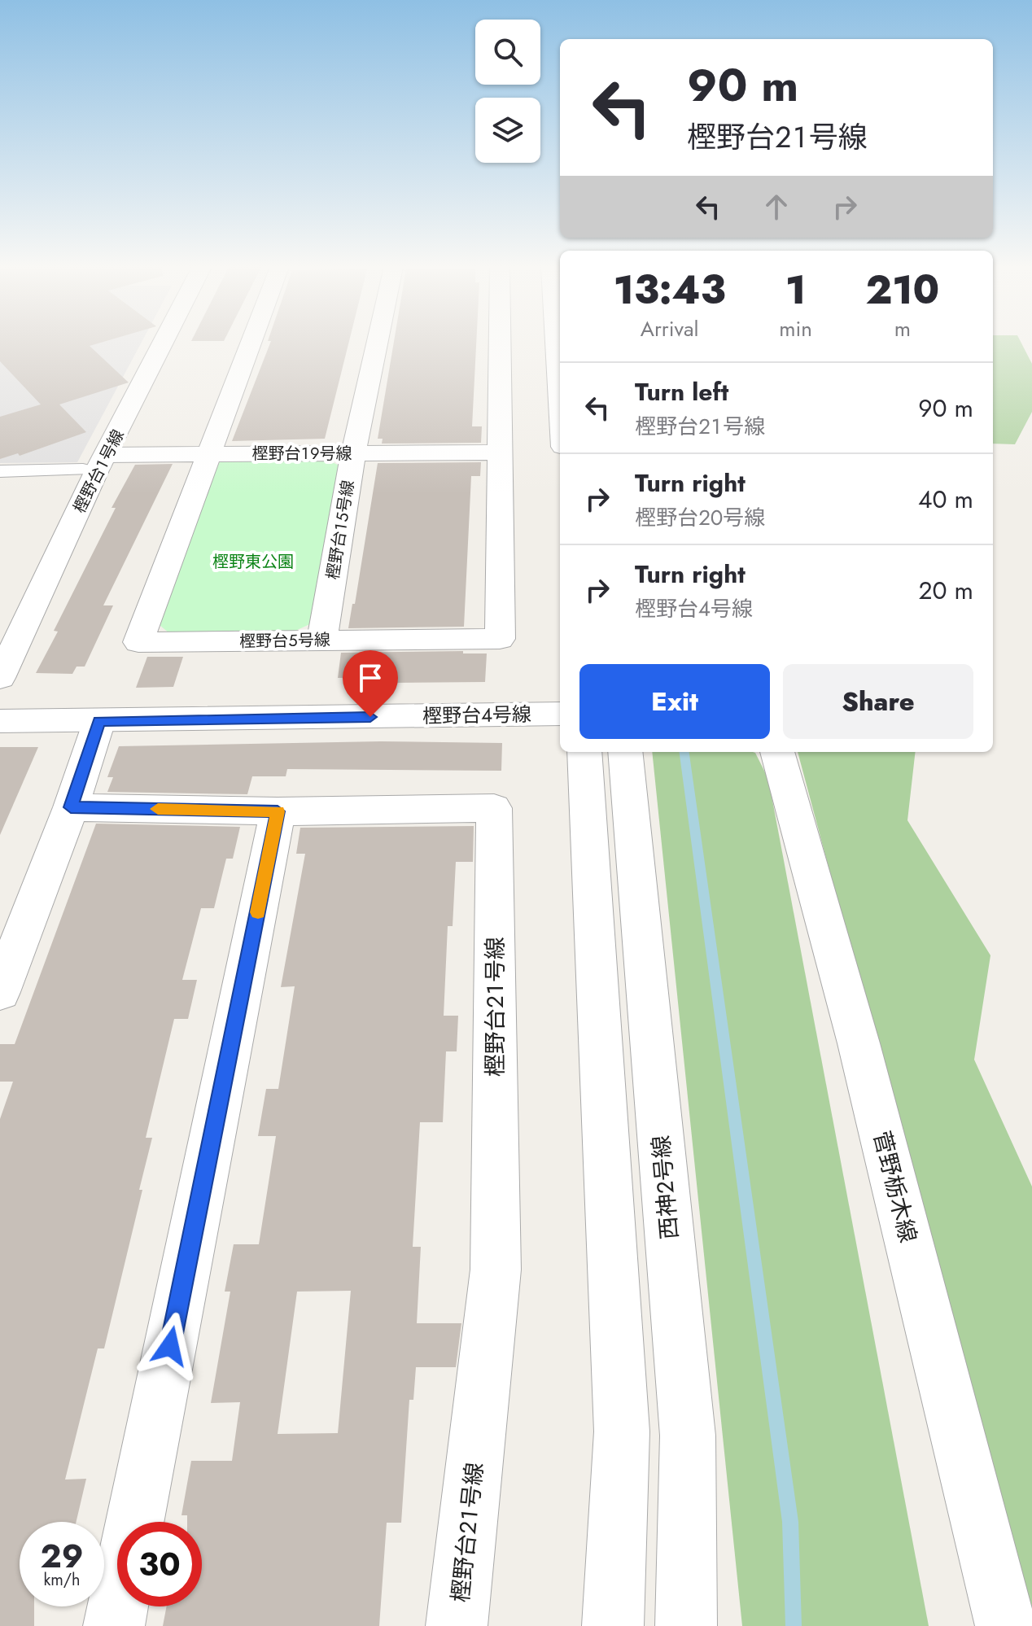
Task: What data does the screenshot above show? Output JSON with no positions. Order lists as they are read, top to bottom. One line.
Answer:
{"streets":{"street":["樫野台１９号線","樫野台１号線","樫野台１５号線","樫野台５号線","樫野台４号線","樫野台２１号線","菅野栃木線","西神２号線"]},"crossings":[["樫野台１９号線","樫野台１号線"],["樫野台１９号線","樫野台１５号線"],["樫野台１９号線","樫野台５号線"],["樫野台１５号線","樫野台５号線"]],"parks":["樫野東公園"],"page":{"turn":["90 m","樫野台２１号線"],"eta":["13:43","Arrival","1","min","210","m"],"list":[{"name":"Turn left","note":"樫野台２１号線","value":"90 m"},{"name":"Turn right","note":"樫野台２０号線","value":"40 m"},{"name":"Turn right","note":"樫野台４号線","value":"20 m"}],"buttons":["Exit","Share"],"speed":"29 km/h","limit":"30"}}
